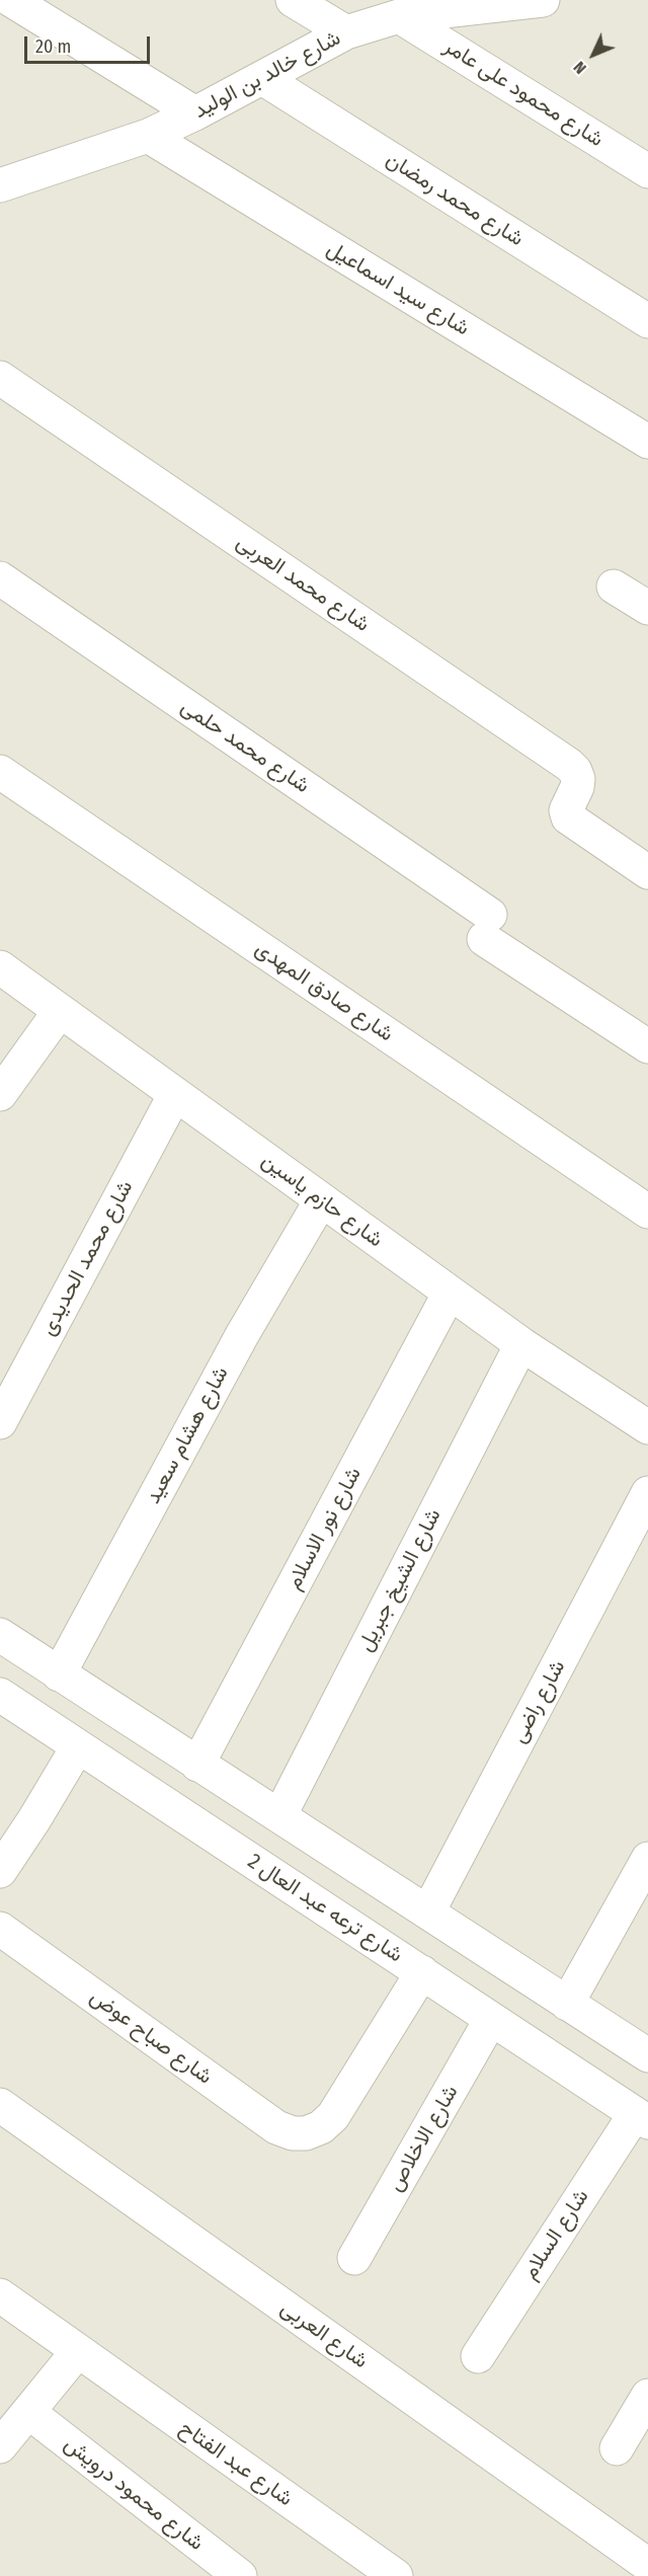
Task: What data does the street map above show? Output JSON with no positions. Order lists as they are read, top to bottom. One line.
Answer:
{"streets":{"street":["شارع خالد بن الوليد","شارع محمود على عامر","شارع محمد رمضان","شارع سيد اسماعيل","شارع محمد العربى","شارع محمد حلمى","شارع صادق المهدى","شارع حازم ياسين","شارع محمد الحديدى","شارع هشام سعيد","شارع نور الاسلام","شارع الشيخ جبريل","شارع راضى","شارع ترعه عبد العال 2","شارع صباح عوض","شارع الاخلاص","شارع السلام","شارع العربى","شارع عبد الفتاح","شارع محمود درويش"]},"crossings":[["شارع خالد بن الوليد","شارع محمود على عامر"],["شارع خالد بن الوليد","شارع محمد رمضان"],["شارع خالد بن الوليد","شارع سيد اسماعيل"],["شارع حازم ياسين","شارع محمد الحديدى"],["شارع حازم ياسين","شارع هشام سعيد"],["شارع حازم ياسين","شارع نور الاسلام"],["شارع حازم ياسين","شارع الشيخ جبريل"],["شارع ترعه عبد العال 2","شارع صباح عوض"],["شارع ترعه عبد العال 2","شارع الاخلاص"],["شارع ترعه عبد العال 2","شارع السلام"]],"scale_bar":"20 m","north":"bottom left"}
